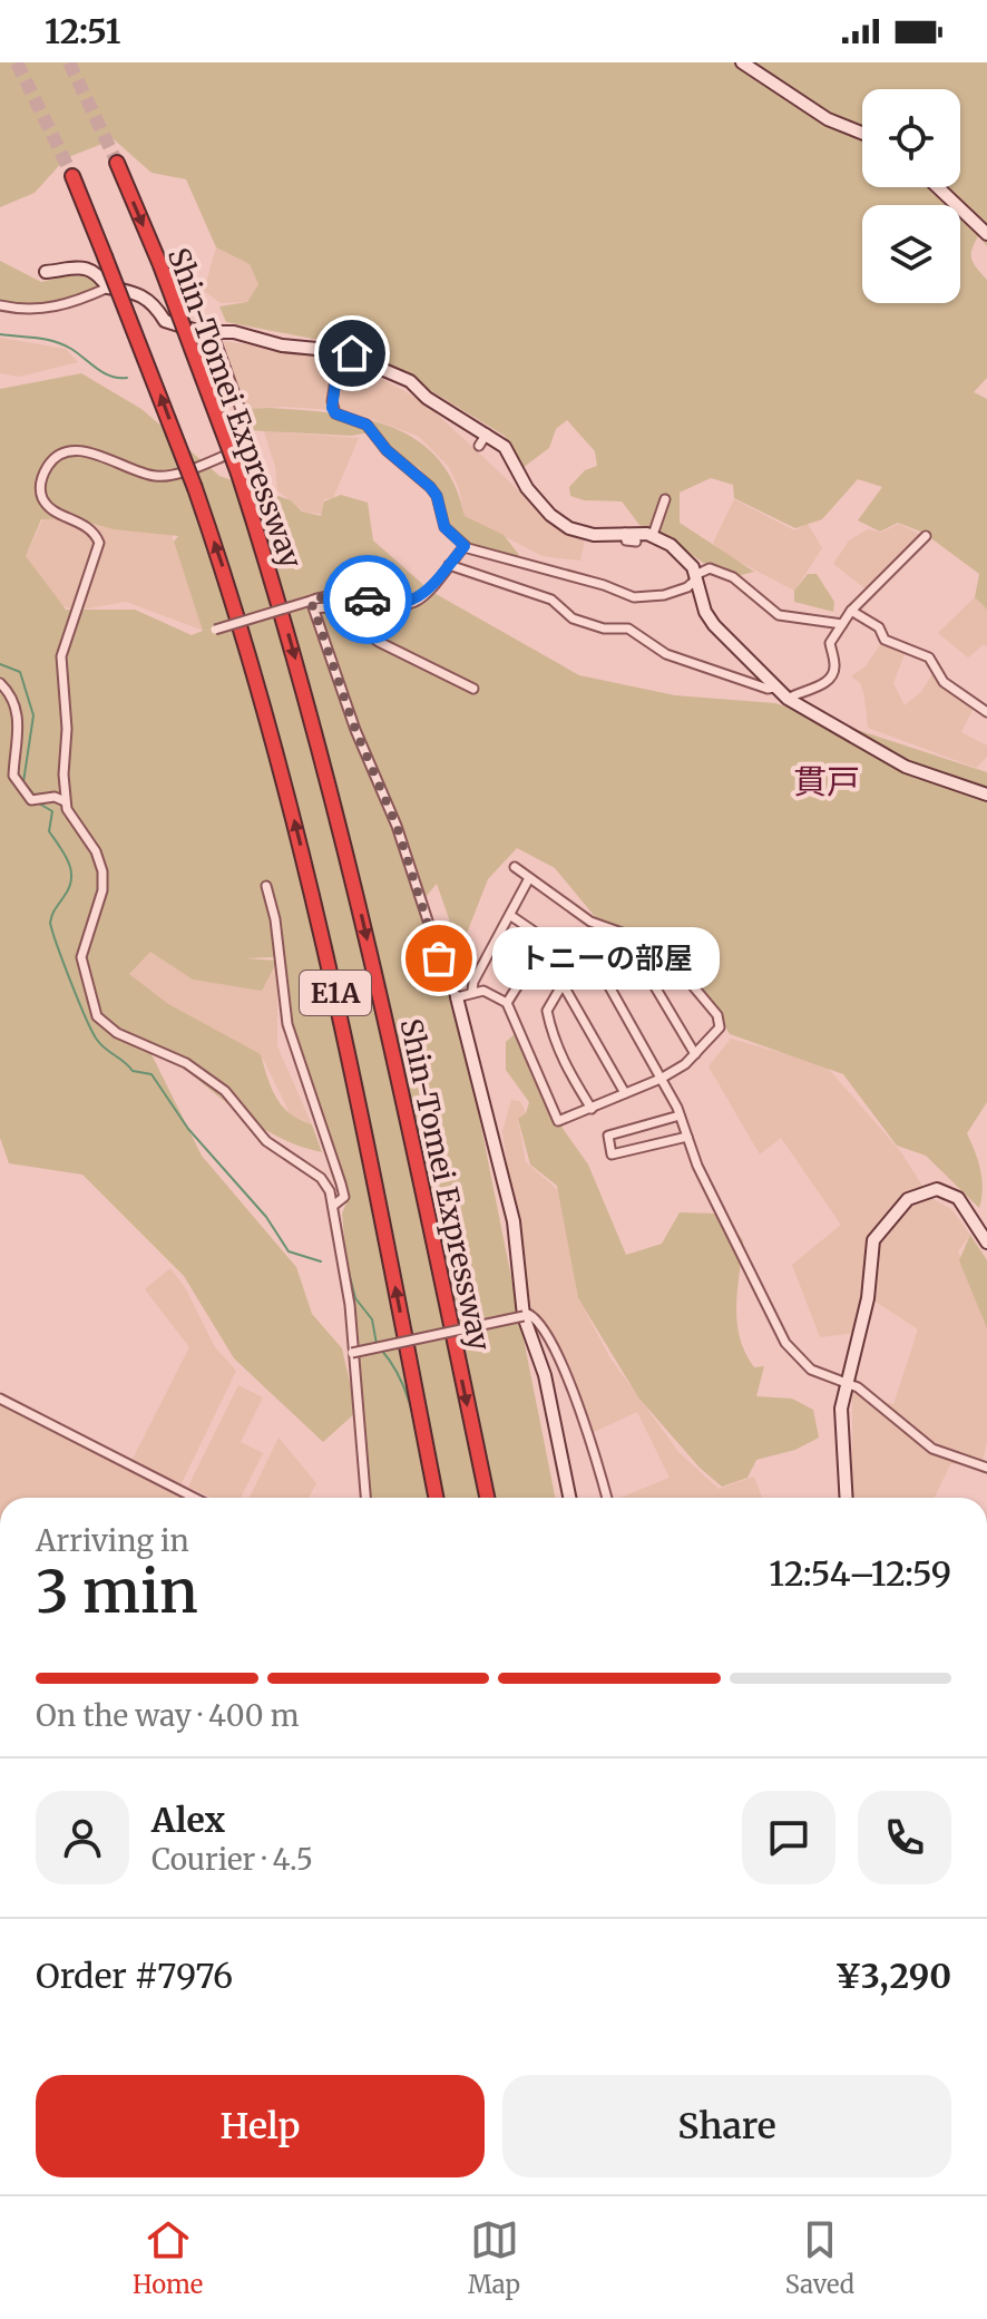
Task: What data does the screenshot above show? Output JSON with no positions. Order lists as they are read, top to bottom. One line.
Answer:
{"streets":{"highway":["Shin-Tomei Expressway","E1A"]},"districts":["貫戸"],"places":["トニーの部屋"],"page":{"status":"12:51","bubble":"トニーの部屋","heading":["3 min","Arriving in","12:54–12:59"],"panel":["Alex","Courier · 4.5","Order #7976","¥3,290"],"bar":"On the way · 400 m","buttons":["Help","Share"],"tabs":["Home","Map","Saved"]}}
